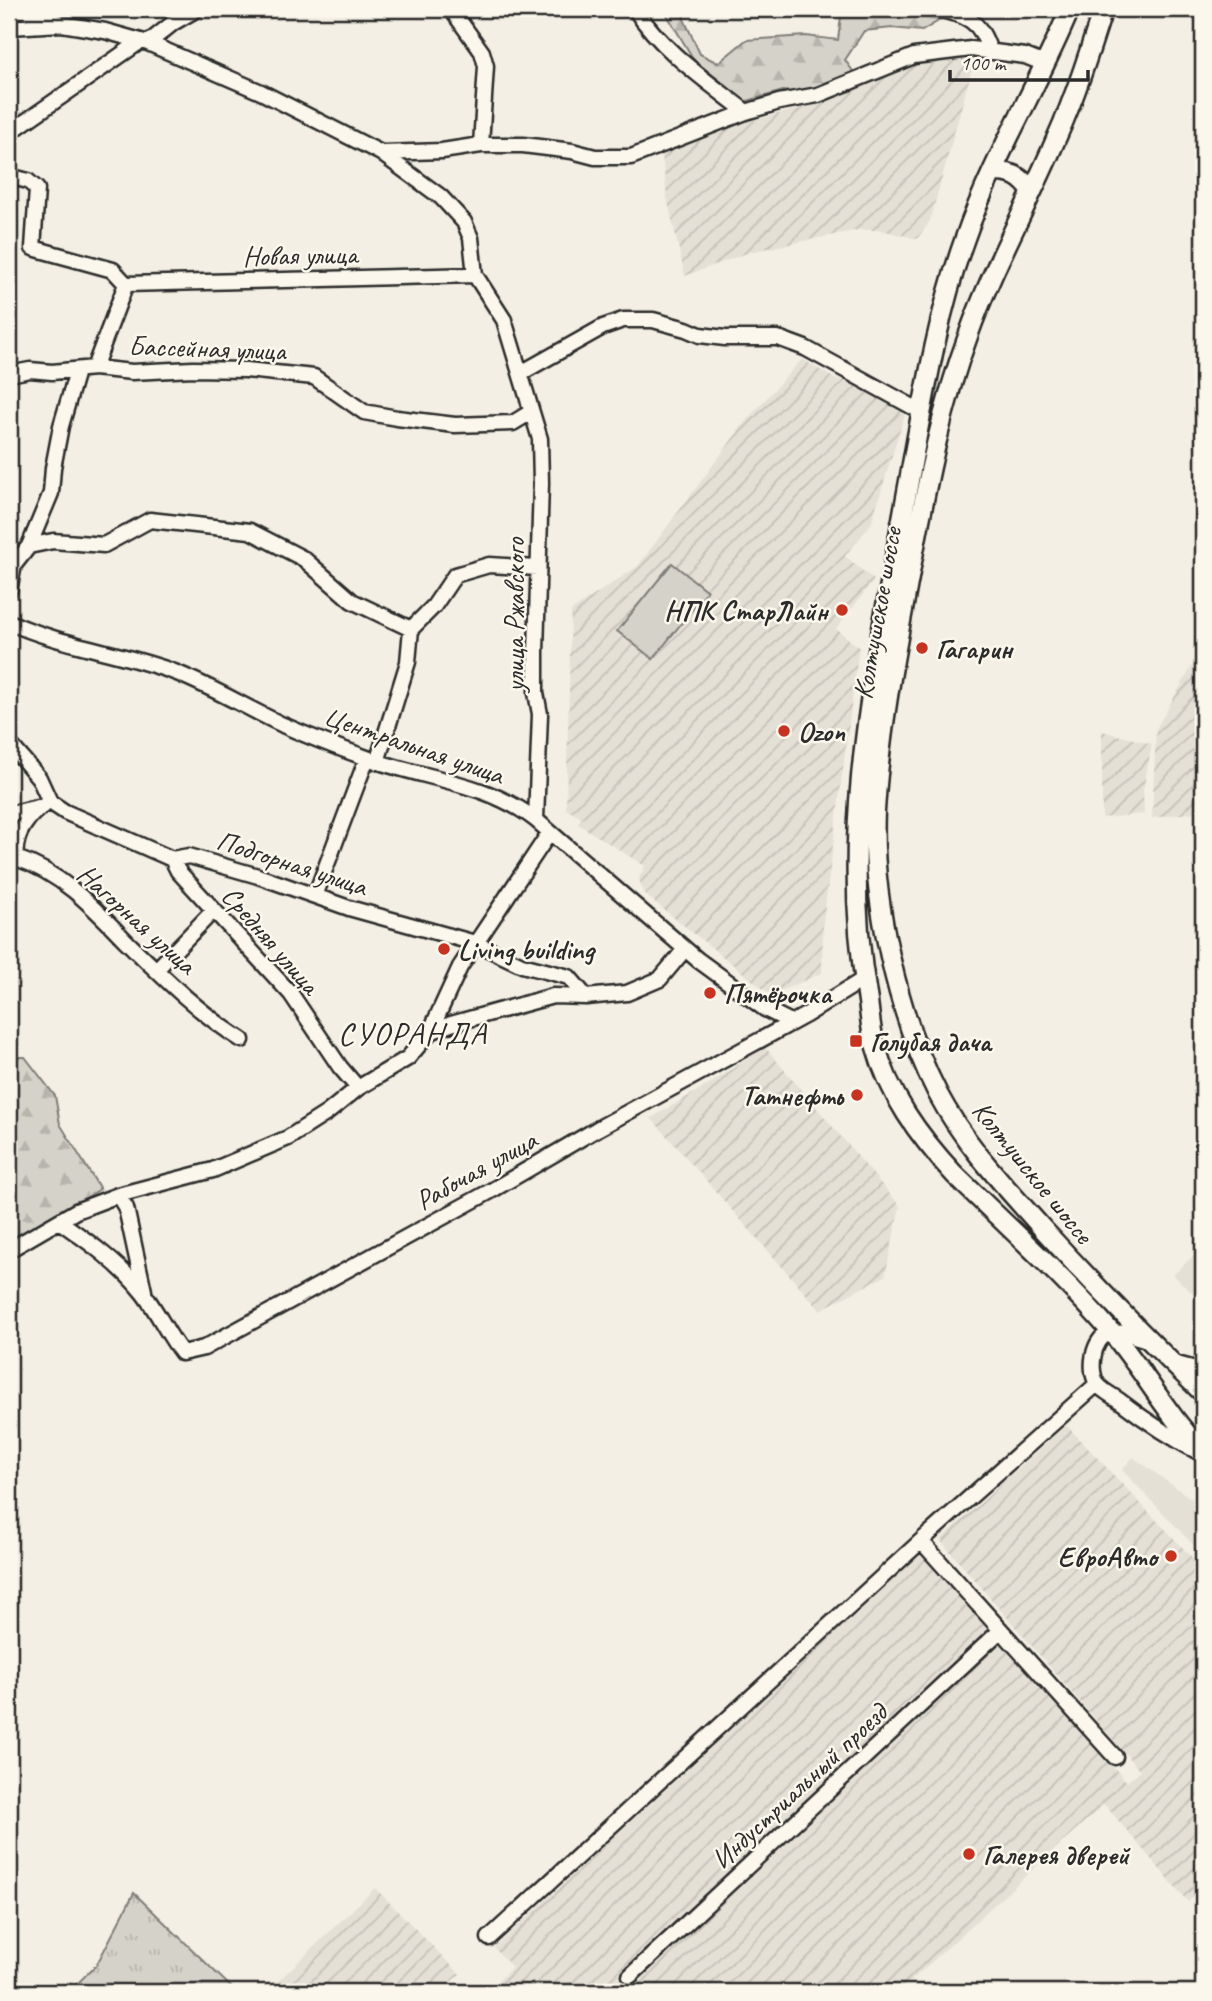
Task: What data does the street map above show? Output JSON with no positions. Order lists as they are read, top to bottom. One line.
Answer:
{"streets":{"main road":["Колтушское шоссе"],"street":["Новая улица","Бассейная улица","улица Ржавского","Центральная улица","Подгорная улица","Нагорная улица","Средняя улица","Рабочая улица","Индустриальный проезд"]},"crossings":[["Новая улица","улица Ржавского"],["Бассейная улица","улица Ржавского"],["Колтушское шоссе","Рабочая улица"],["улица Ржавского","Центральная улица"],["Центральная улица","Рабочая улица"],["Подгорная улица","Нагорная улица"],["Подгорная улица","Средняя улица"]],"districts":["СУОРАНДА"],"places":{"other":["НПК СтарЛайн","Гагарин","Ozon","Living building","Пятёрочка","Татнефть","ЕвроАвто","Галерея дверей"],"transit":["Голубая дача"]},"scale_bar":"100 m"}
